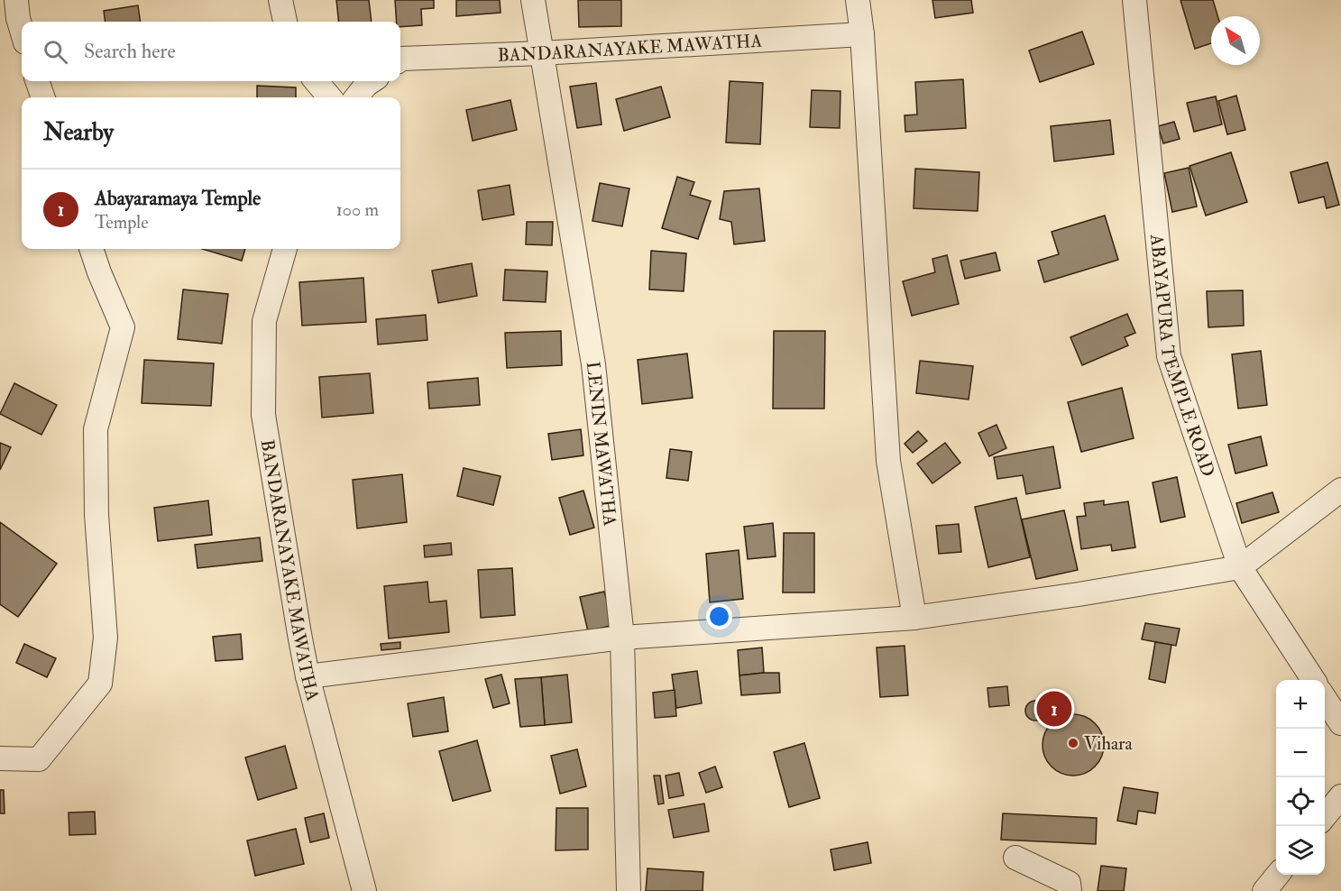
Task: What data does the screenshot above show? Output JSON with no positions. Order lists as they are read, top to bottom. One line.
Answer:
{"streets":{"street":["BANDARANAYAKE MAWATHA","ABAYAPURA TEMPLE ROAD","LENIN MAWATHA"]},"crossings":[["BANDARANAYAKE MAWATHA","LENIN MAWATHA"]],"places":["Vihara"],"north":"top left","page":{"search":"Search here","heading":"Nearby","list":[{"mark":"1","name":"Abayaramaya Temple","note":"Temple","value":"100 m"}],"map_buttons":["+","−"],"pins":"1"}}
